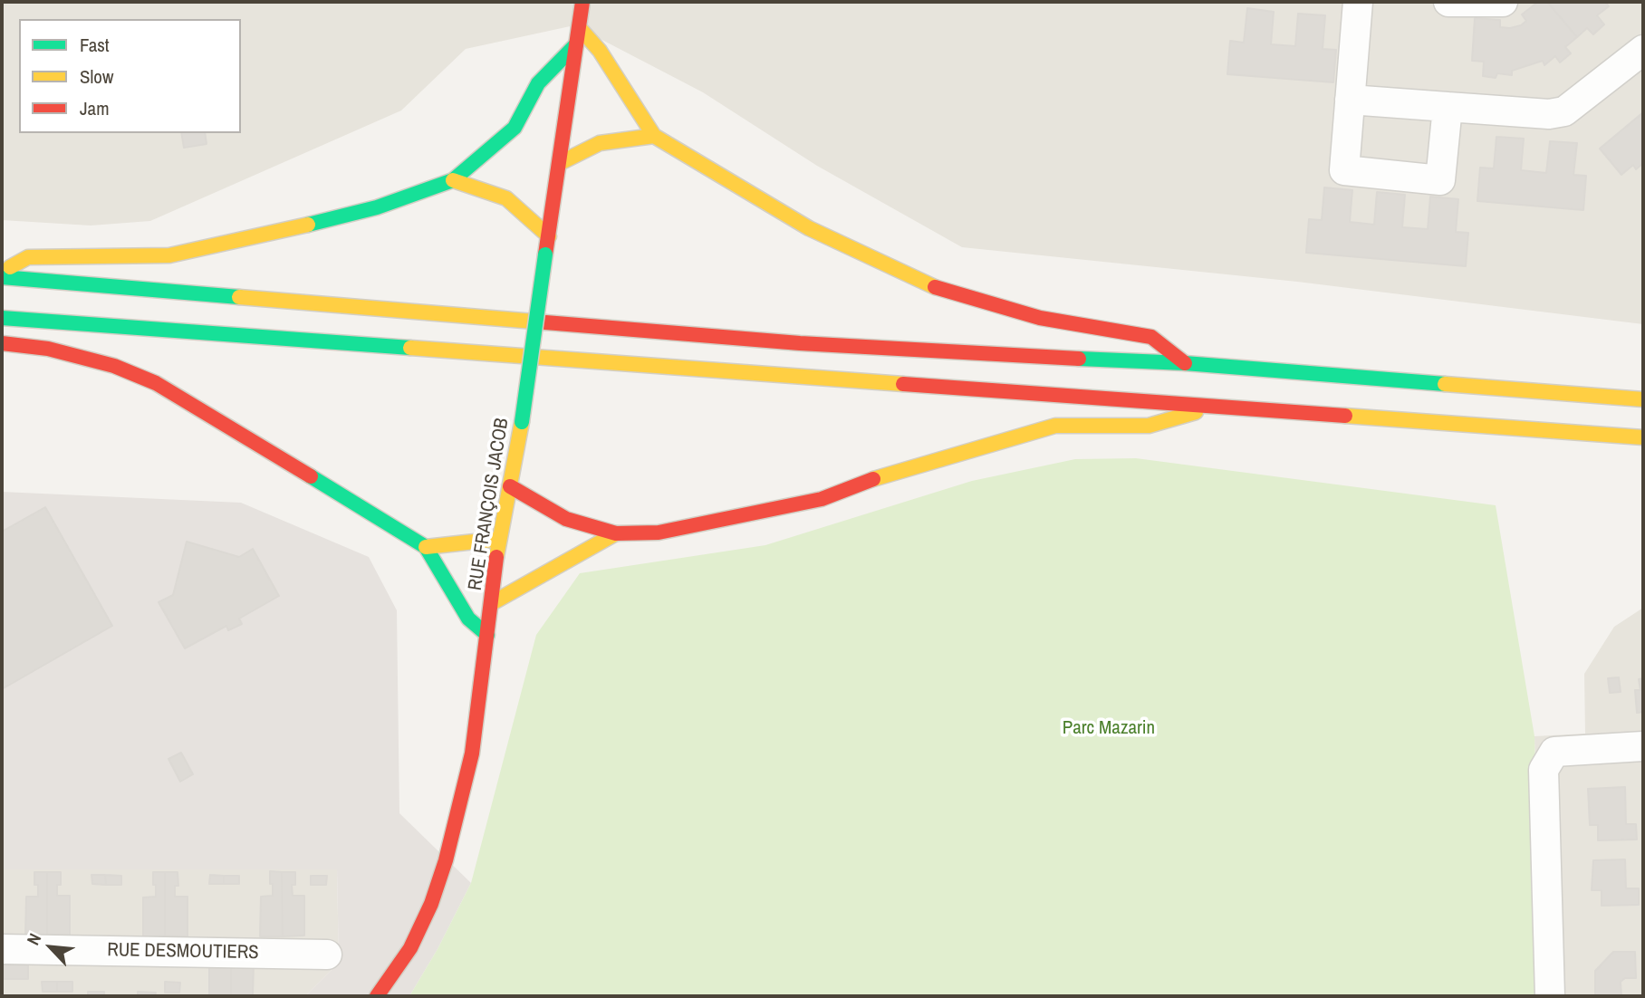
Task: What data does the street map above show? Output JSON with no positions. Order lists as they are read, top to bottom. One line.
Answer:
{"streets":{"main road":["RUE FRANÇOIS JACOB"],"street":["RUE DESMOUTIERS"]},"parks":["Parc Mazarin"],"legend":["Fast","Slow","Jam"],"north":"top left"}
